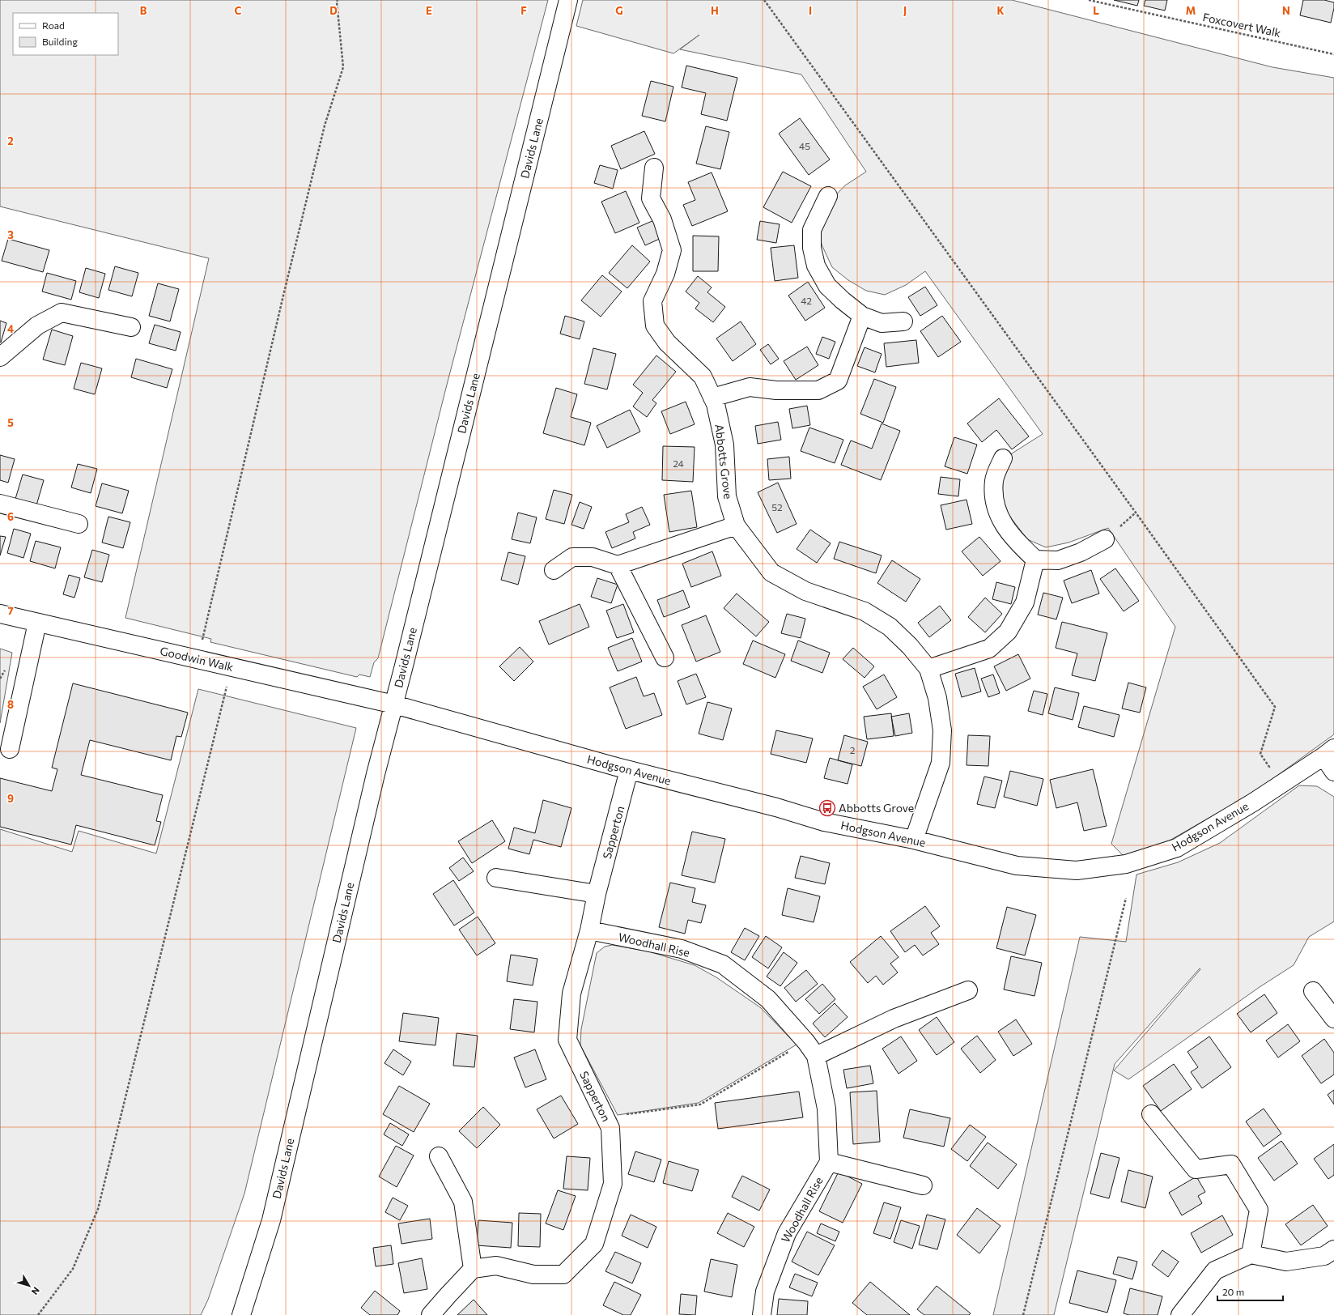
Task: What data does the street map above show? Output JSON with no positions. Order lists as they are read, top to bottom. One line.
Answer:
{"streets":{"street":["Davids Lane","Abbotts Grove","Goodwin Walk","Hodgson Avenue","Sapperton","Woodhall Rise"],"path":["Foxcovert Walk"]},"crossings":[["Davids Lane","Goodwin Walk"],["Davids Lane","Hodgson Avenue"],["Abbotts Grove","Hodgson Avenue"],["Goodwin Walk","Hodgson Avenue"],["Hodgson Avenue","Sapperton"],["Sapperton","Woodhall Rise"]],"places":{"bus stop":["Abbotts Grove"]},"house_numbers":["45","42","24","52","2"],"legend":["Road","Building"],"scale_bar":"20 m","north":"bottom right","grid":{"columns":["B","C","D","E","F","G","H","I","J","K","L","M","N"],"rows":["2","3","4","5","6","7","8","9"]}}
